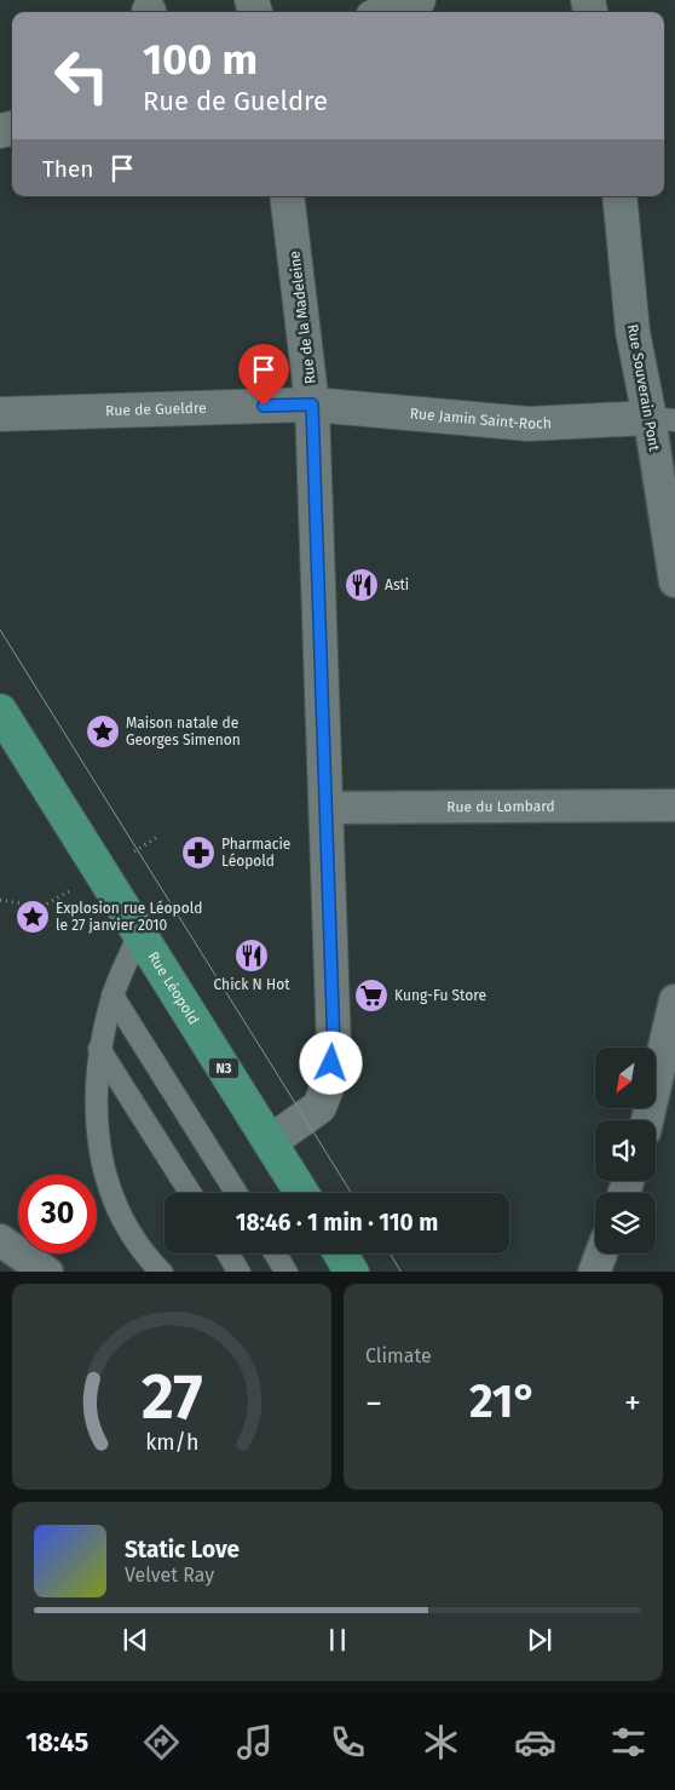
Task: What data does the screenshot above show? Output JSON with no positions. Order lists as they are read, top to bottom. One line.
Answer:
{"streets":{"main road":["Rue Léopold","N3"],"street":["Rue de la Madeleine","Rue Souverain Pont","Rue de Gueldre","Rue Jamin Saint-Roch","Rue du Lombard"]},"crossings":[["Rue de la Madeleine","Rue de Gueldre"],["Rue de la Madeleine","Rue Jamin Saint-Roch"],["Rue de la Madeleine","Rue du Lombard"],["Rue de la Madeleine","Rue Léopold"],["Rue Souverain Pont","Rue Jamin Saint-Roch"],["Rue de Gueldre","Rue Jamin Saint-Roch"]],"places":{"restaurant":["Asti","Chick N Hot"],"place":["Maison natale de Georges Simenon","Explosion rue Léopold le 27 janvier 2010"],"pharmacy":["Pharmacie Léopold"],"supermarket":["Kung-Fu Store"]},"north":"bottom left","page":{"turn":["100 m","Rue de Gueldre"],"then":"Then","limit":"30","trip":"18:46 · 1 min · 110 m","tile":"Climate","heat":["−","21°","+"],"song":["Static Love","Velvet Ray"],"tabs":"18:45","gauge":["27","km/h"]}}
